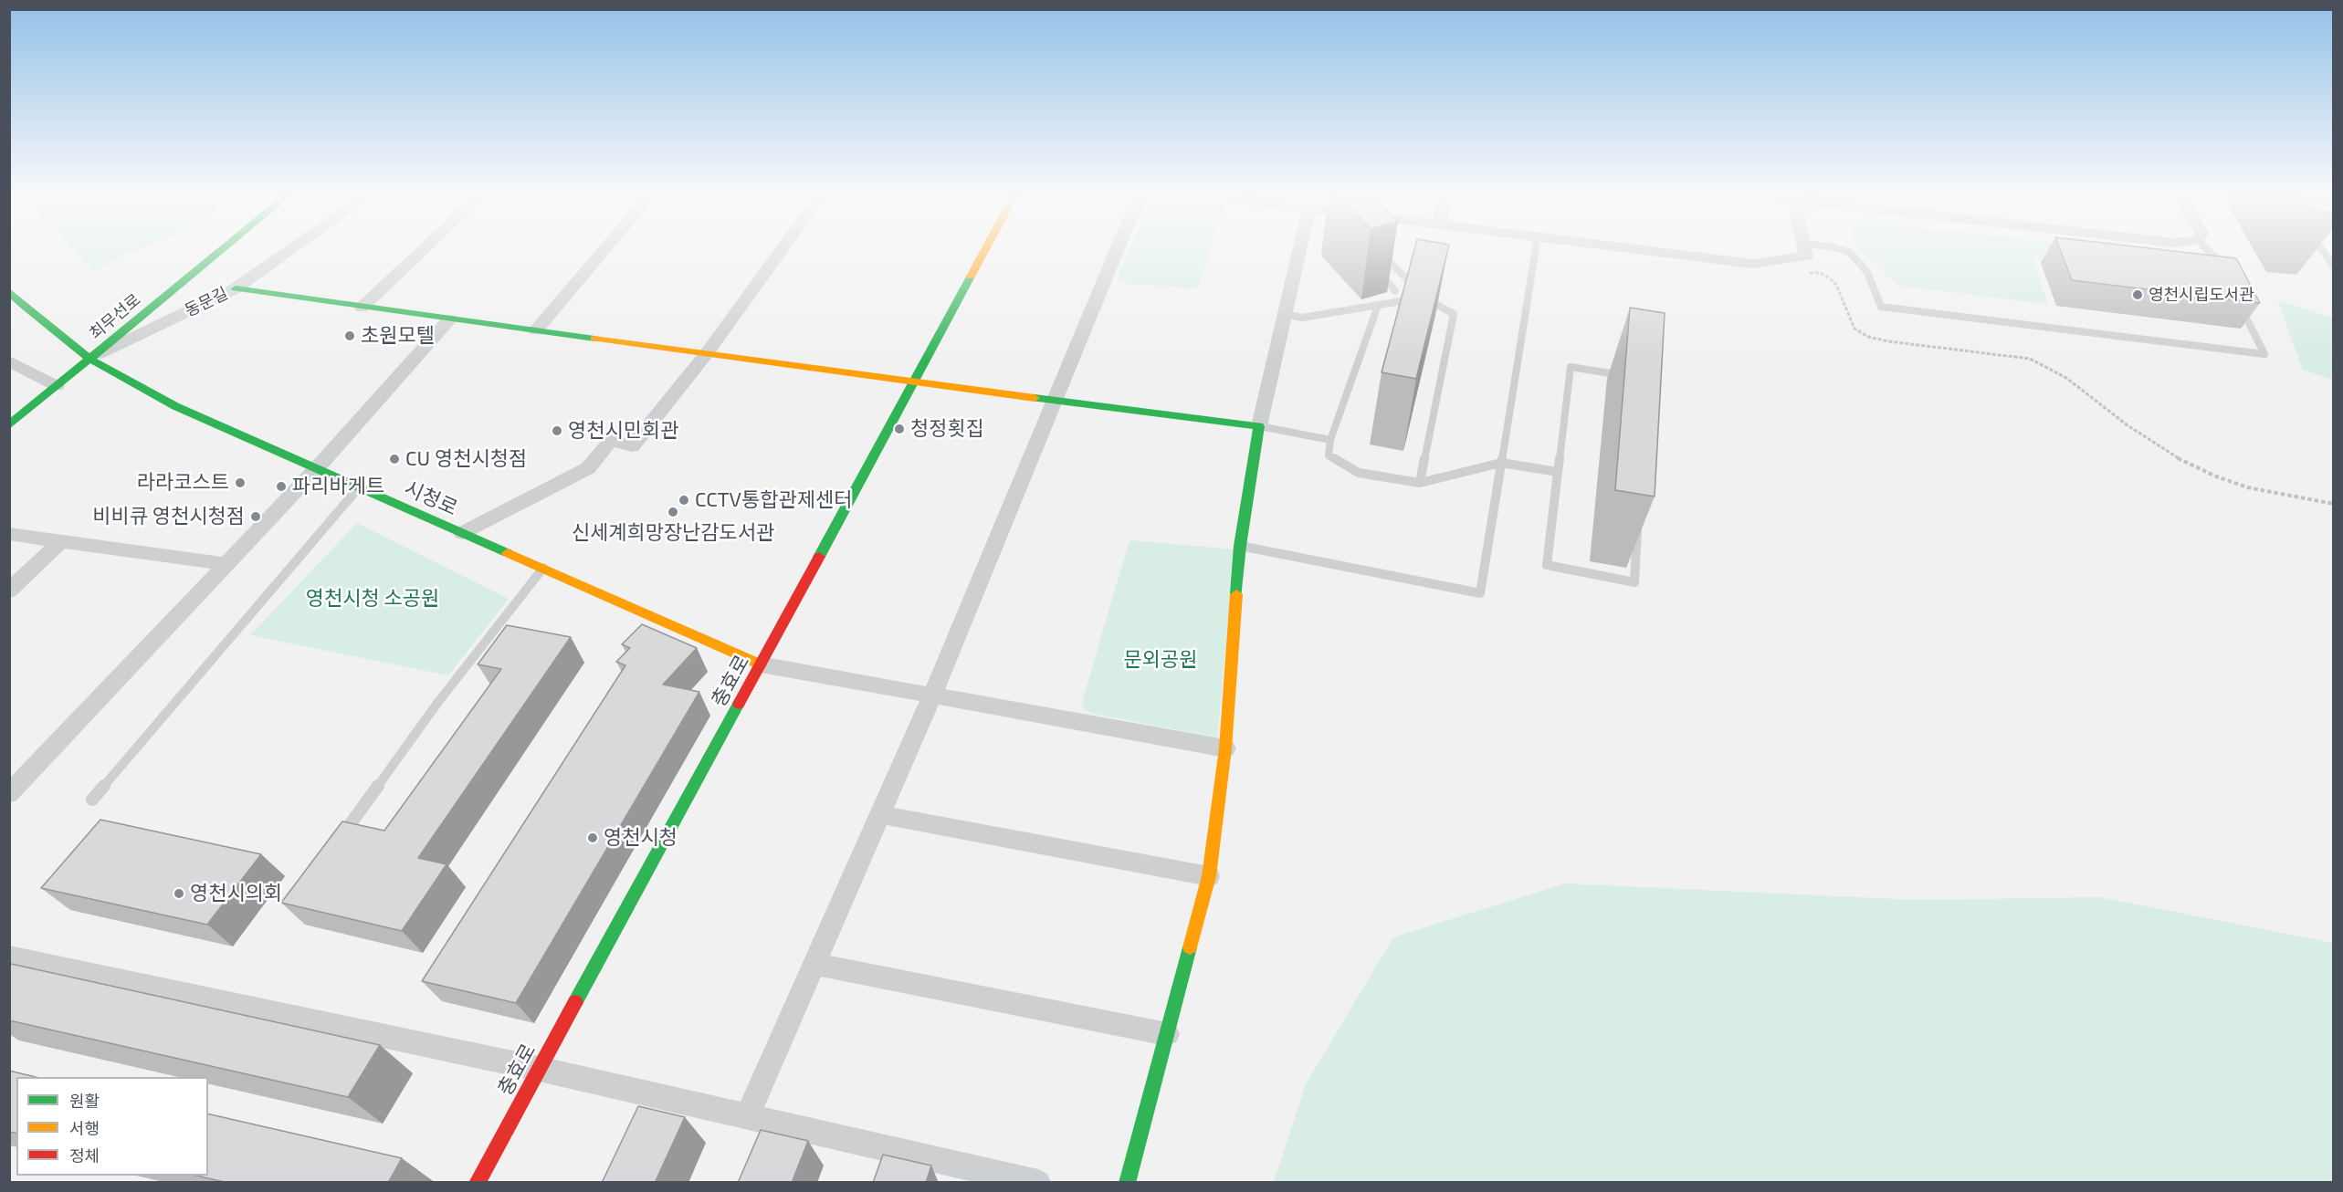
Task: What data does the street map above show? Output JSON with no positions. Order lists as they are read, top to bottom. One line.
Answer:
{"streets":{"street":["동문길","최무선로","시청로","충효로"]},"crossings":[["동문길","최무선로"],["동문길","시청로"],["최무선로","시청로"],["시청로","충효로"]],"parks":["영천시청 소공원","문외공원"],"places":["영천시립도서관","초원모텔","청정횟집","영천시민회관","CU 영천시청점","라라코스트","파리바게트","CCTV통합관제센터","신세계희망장난감도서관","비비큐 영천시청점","영천시청","영천시의회"],"legend":["원활","서행","정체"]}
